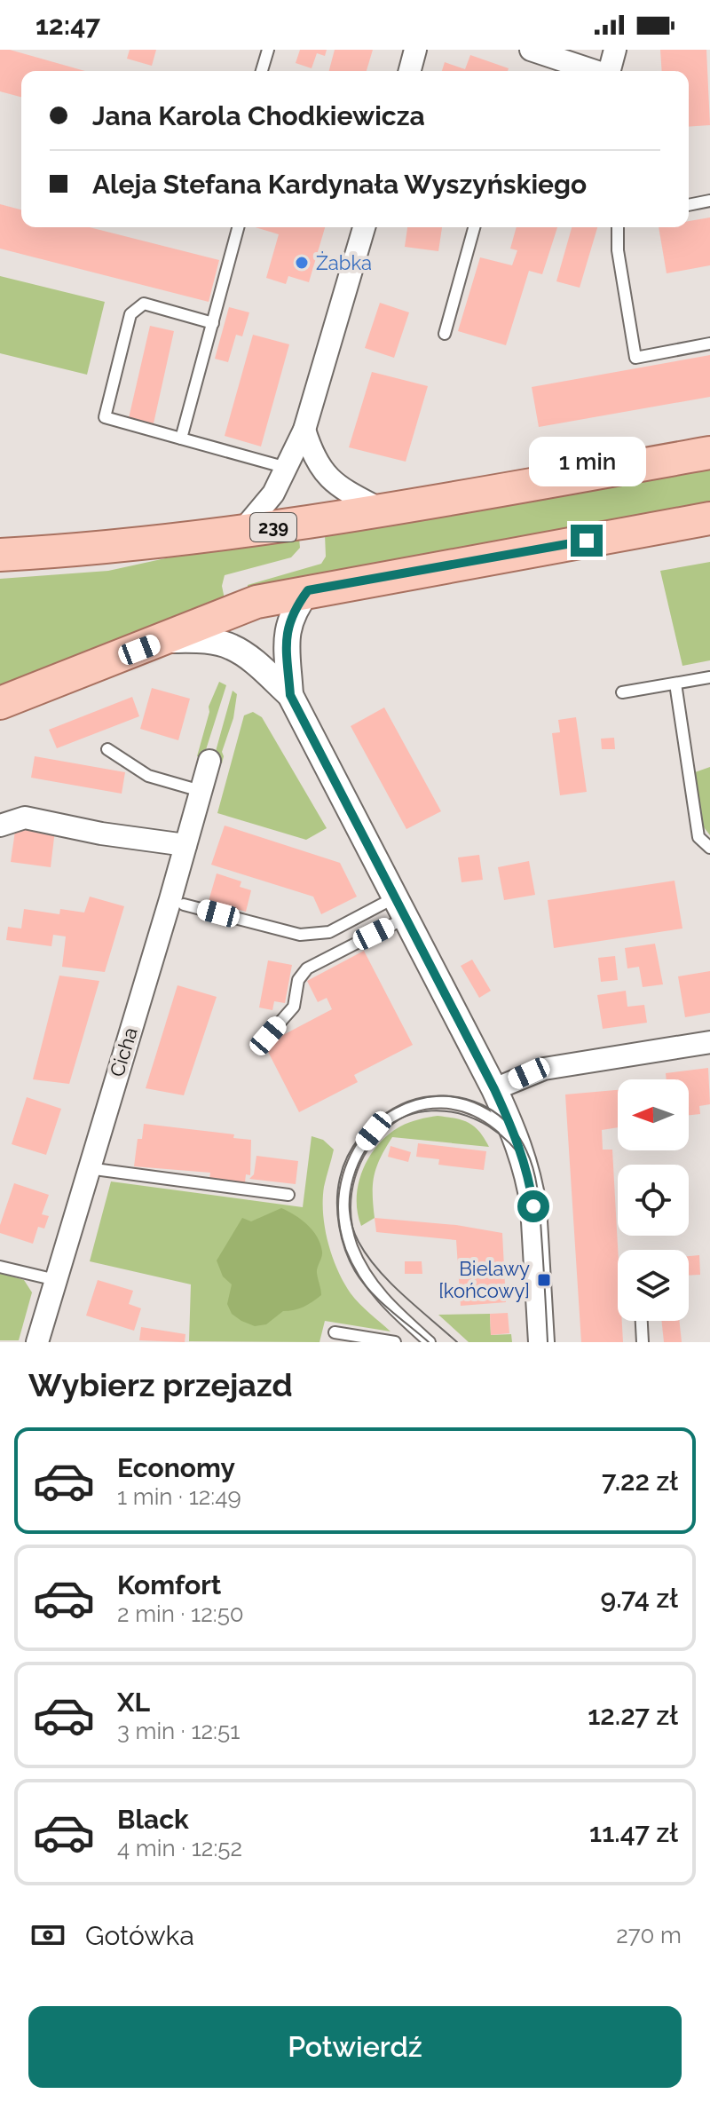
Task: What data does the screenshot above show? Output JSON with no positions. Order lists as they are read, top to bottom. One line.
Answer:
{"streets":{"main road":["239"],"street":["Cicha"]},"places":{"other":["Żabka"],"transit":["Bielawy [końcowy]"]},"north":"left","page":{"status":"12:47","banner":["Jana Karola Chodkiewicza","Aleja Stefana Kardynała Wyszyńskiego"],"bubble":"1 min","heading":"Wybierz przejazd","list":[{"name":"Economy","note":"1 min · 12:49","value":"7.22 zł"},{"name":"Komfort","note":"2 min · 12:50","value":"9.74 zł"},{"name":"XL","note":"3 min · 12:51","value":"12.27 zł"},{"name":"Black","note":"4 min · 12:52","value":"11.47 zł"}],"pay":["Gotówka","270 m"],"buttons":"Potwierdź"}}
